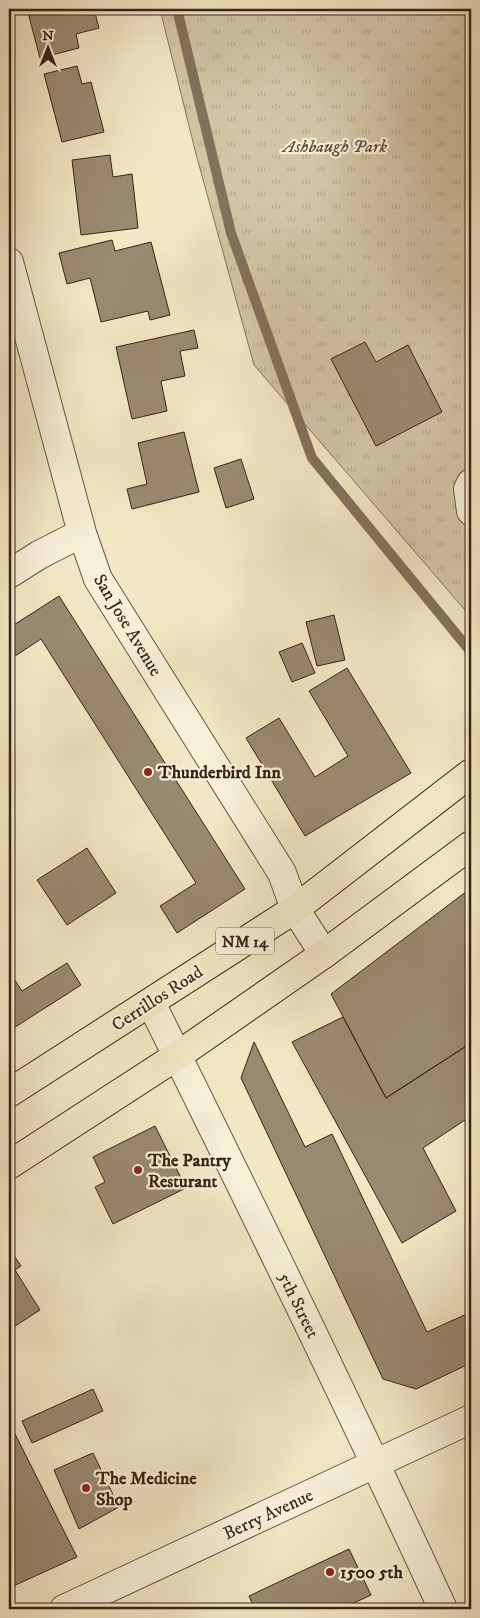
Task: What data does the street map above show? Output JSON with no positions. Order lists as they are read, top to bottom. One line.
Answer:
{"streets":{"main road":["NM 14","Cerrillos Road"],"street":["San Jose Avenue","5th Street","Berry Avenue"]},"crossings":[["San Jose Avenue","Cerrillos Road"],["Cerrillos Road","5th Street"],["5th Street","Berry Avenue"]],"parks":["Ashbaugh Park"],"places":["Thunderbird Inn","The Pantry Resturant","The Medicine Shop","1500 5th"],"north":"top"}
